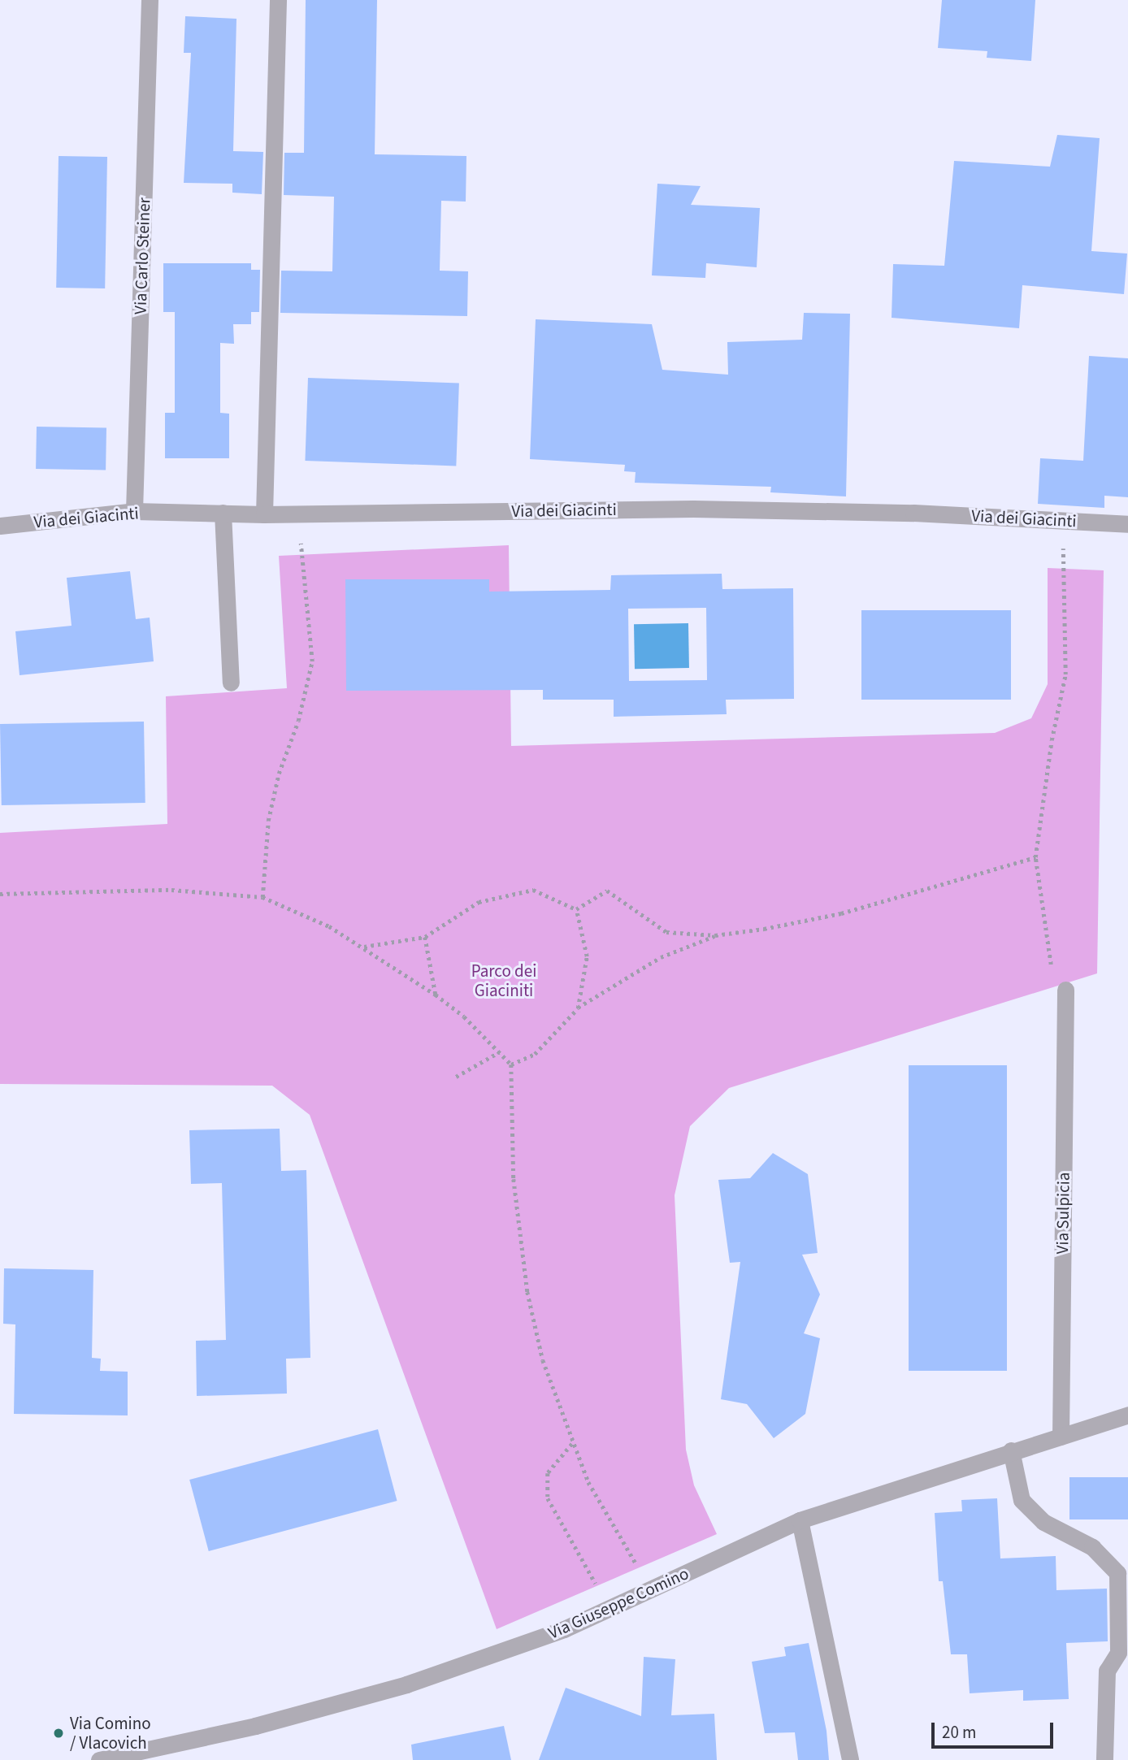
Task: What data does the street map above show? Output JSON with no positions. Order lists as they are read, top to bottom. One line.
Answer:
{"streets":{"street":["Via Carlo Steiner","Via dei Giacinti","Via Sulpicia","Via Giuseppe Comino"]},"crossings":[["Via Carlo Steiner","Via dei Giacinti"],["Via Sulpicia","Via Giuseppe Comino"]],"parks":["Parco dei Giaciniti"],"places":["Via Comino / Vlacovich"],"scale_bar":"20 m"}
